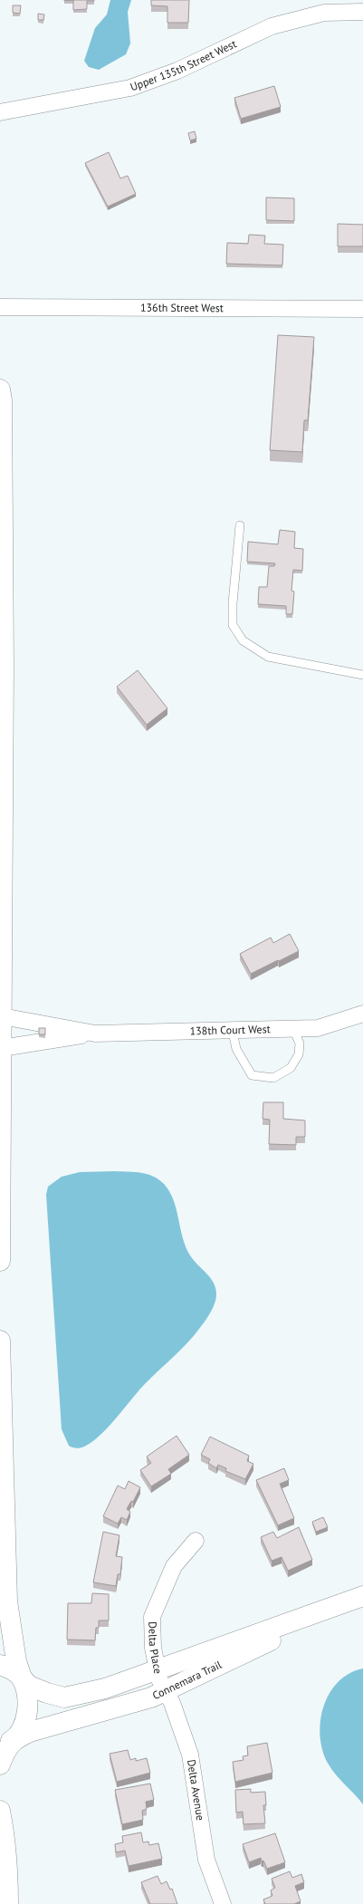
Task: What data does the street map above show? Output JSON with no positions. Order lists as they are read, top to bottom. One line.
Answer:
{"streets":{"street":["Upper 135th Street West","136th Street West","138th Court West","Delta Place","Connemara Trail","Delta Avenue"]},"crossings":[["Delta Place","Connemara Trail"],["Delta Place","Delta Avenue"],["Connemara Trail","Delta Avenue"]]}
